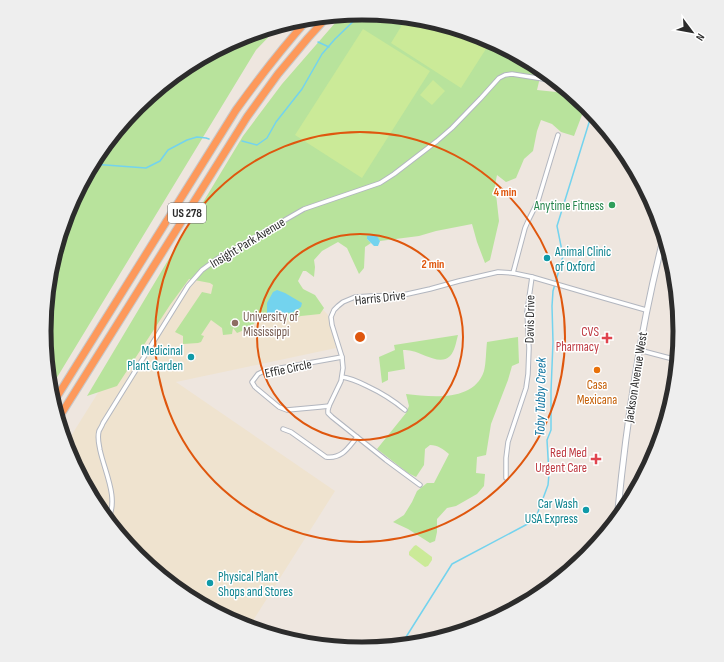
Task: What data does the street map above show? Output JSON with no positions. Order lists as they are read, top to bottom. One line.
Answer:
{"streets":{"highway":["US 278"],"main road":["Jackson Avenue West"],"street":["Insight Park Avenue","Harris Drive","Davis Drive","Effie Circle"]},"crossings":[["Harris Drive","Davis Drive"],["Harris Drive","Effie Circle"],["Harris Drive","Jackson Avenue West"]],"water":["Toby Tubby Creek"],"places":{"other":["Anytime Fitness","Animal Clinic of Oxford","University of Mississippi","Medicinal Plant Garden","Casa Mexicana","Car Wash USA Express","Physical Plant Shops and Stores"],"health":["CVS Pharmacy","Red Med Urgent Care"]},"north":"bottom right","rings":["4 min","2 min"]}
